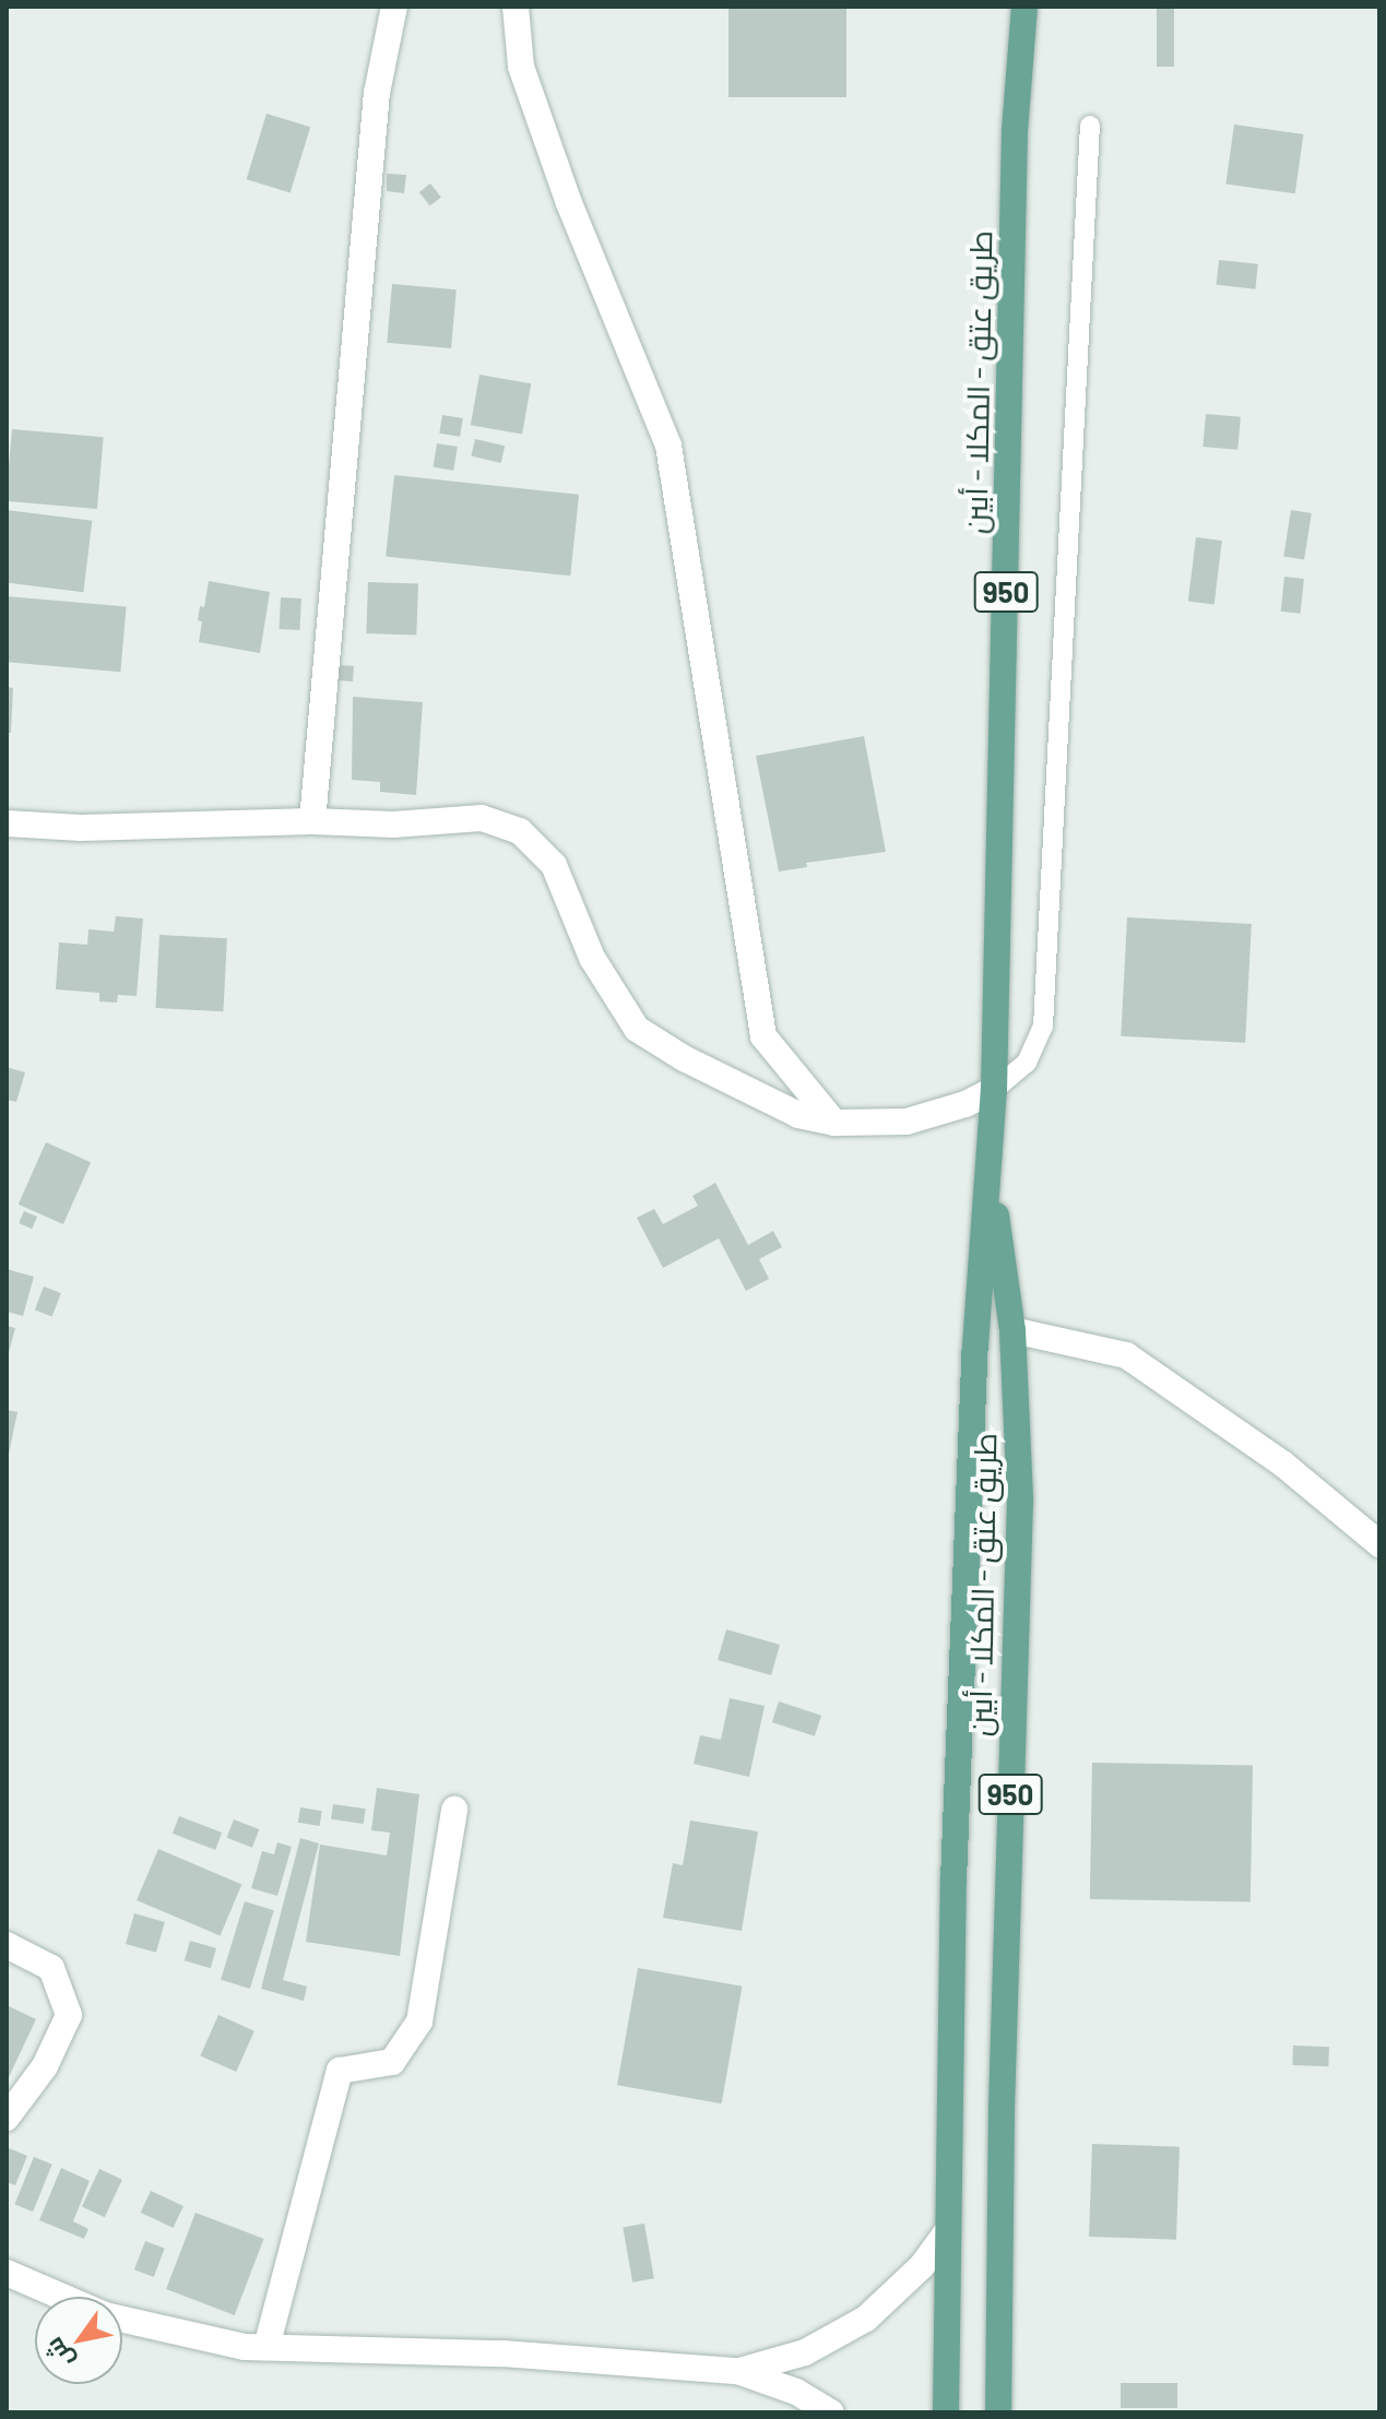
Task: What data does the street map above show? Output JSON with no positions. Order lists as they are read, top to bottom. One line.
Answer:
{"streets":{"main road":["طريق عتق - المكلا - أبين","950"]},"north":"bottom left"}
